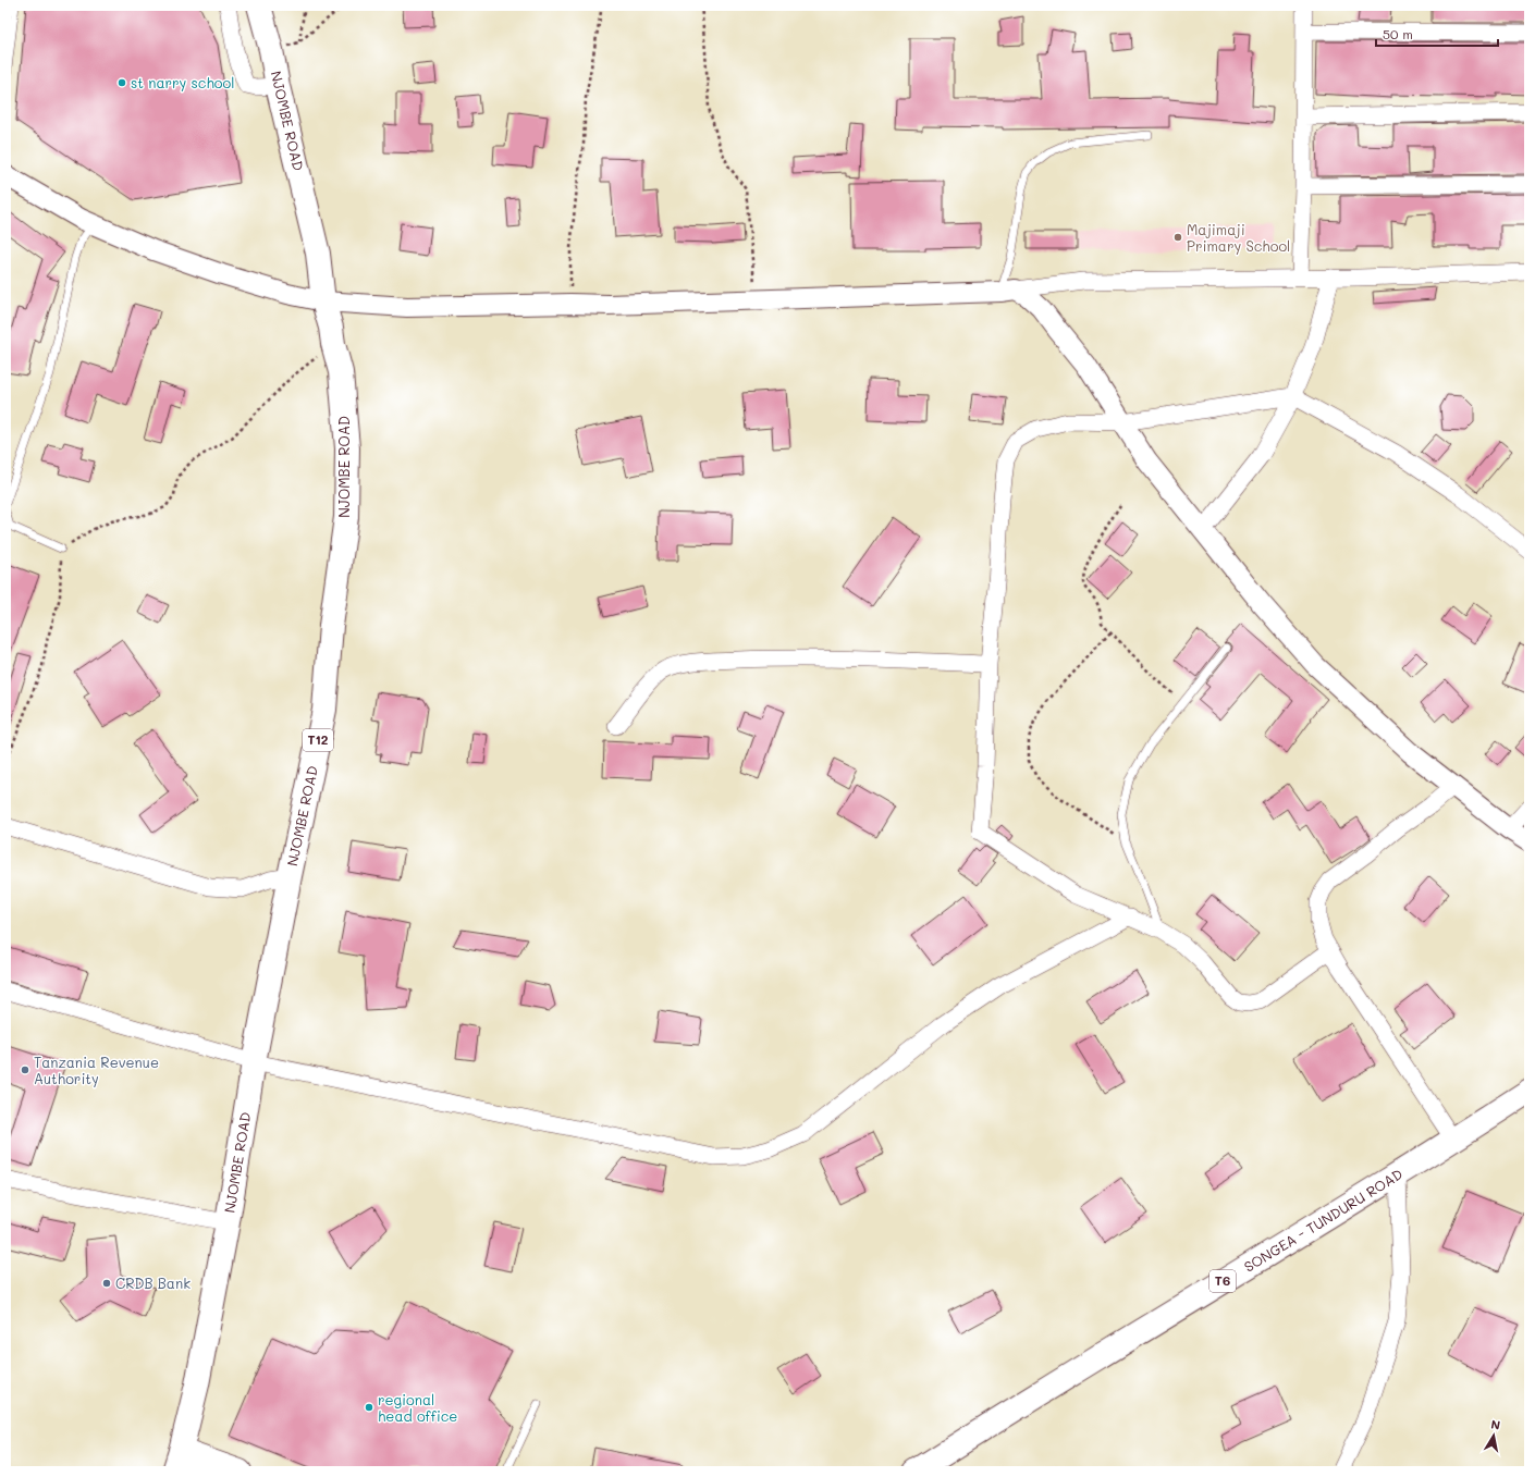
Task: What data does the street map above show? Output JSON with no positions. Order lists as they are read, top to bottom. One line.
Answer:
{"streets":{"highway":["NJOMBE ROAD","T12","SONGEA - TUNDURU ROAD","T6"]},"places":["st narry school","Majimaji Primary School","Tanzania Revenue Authority","CRDB Bank","regional head office"],"scale_bar":"50 m","north":"top"}
